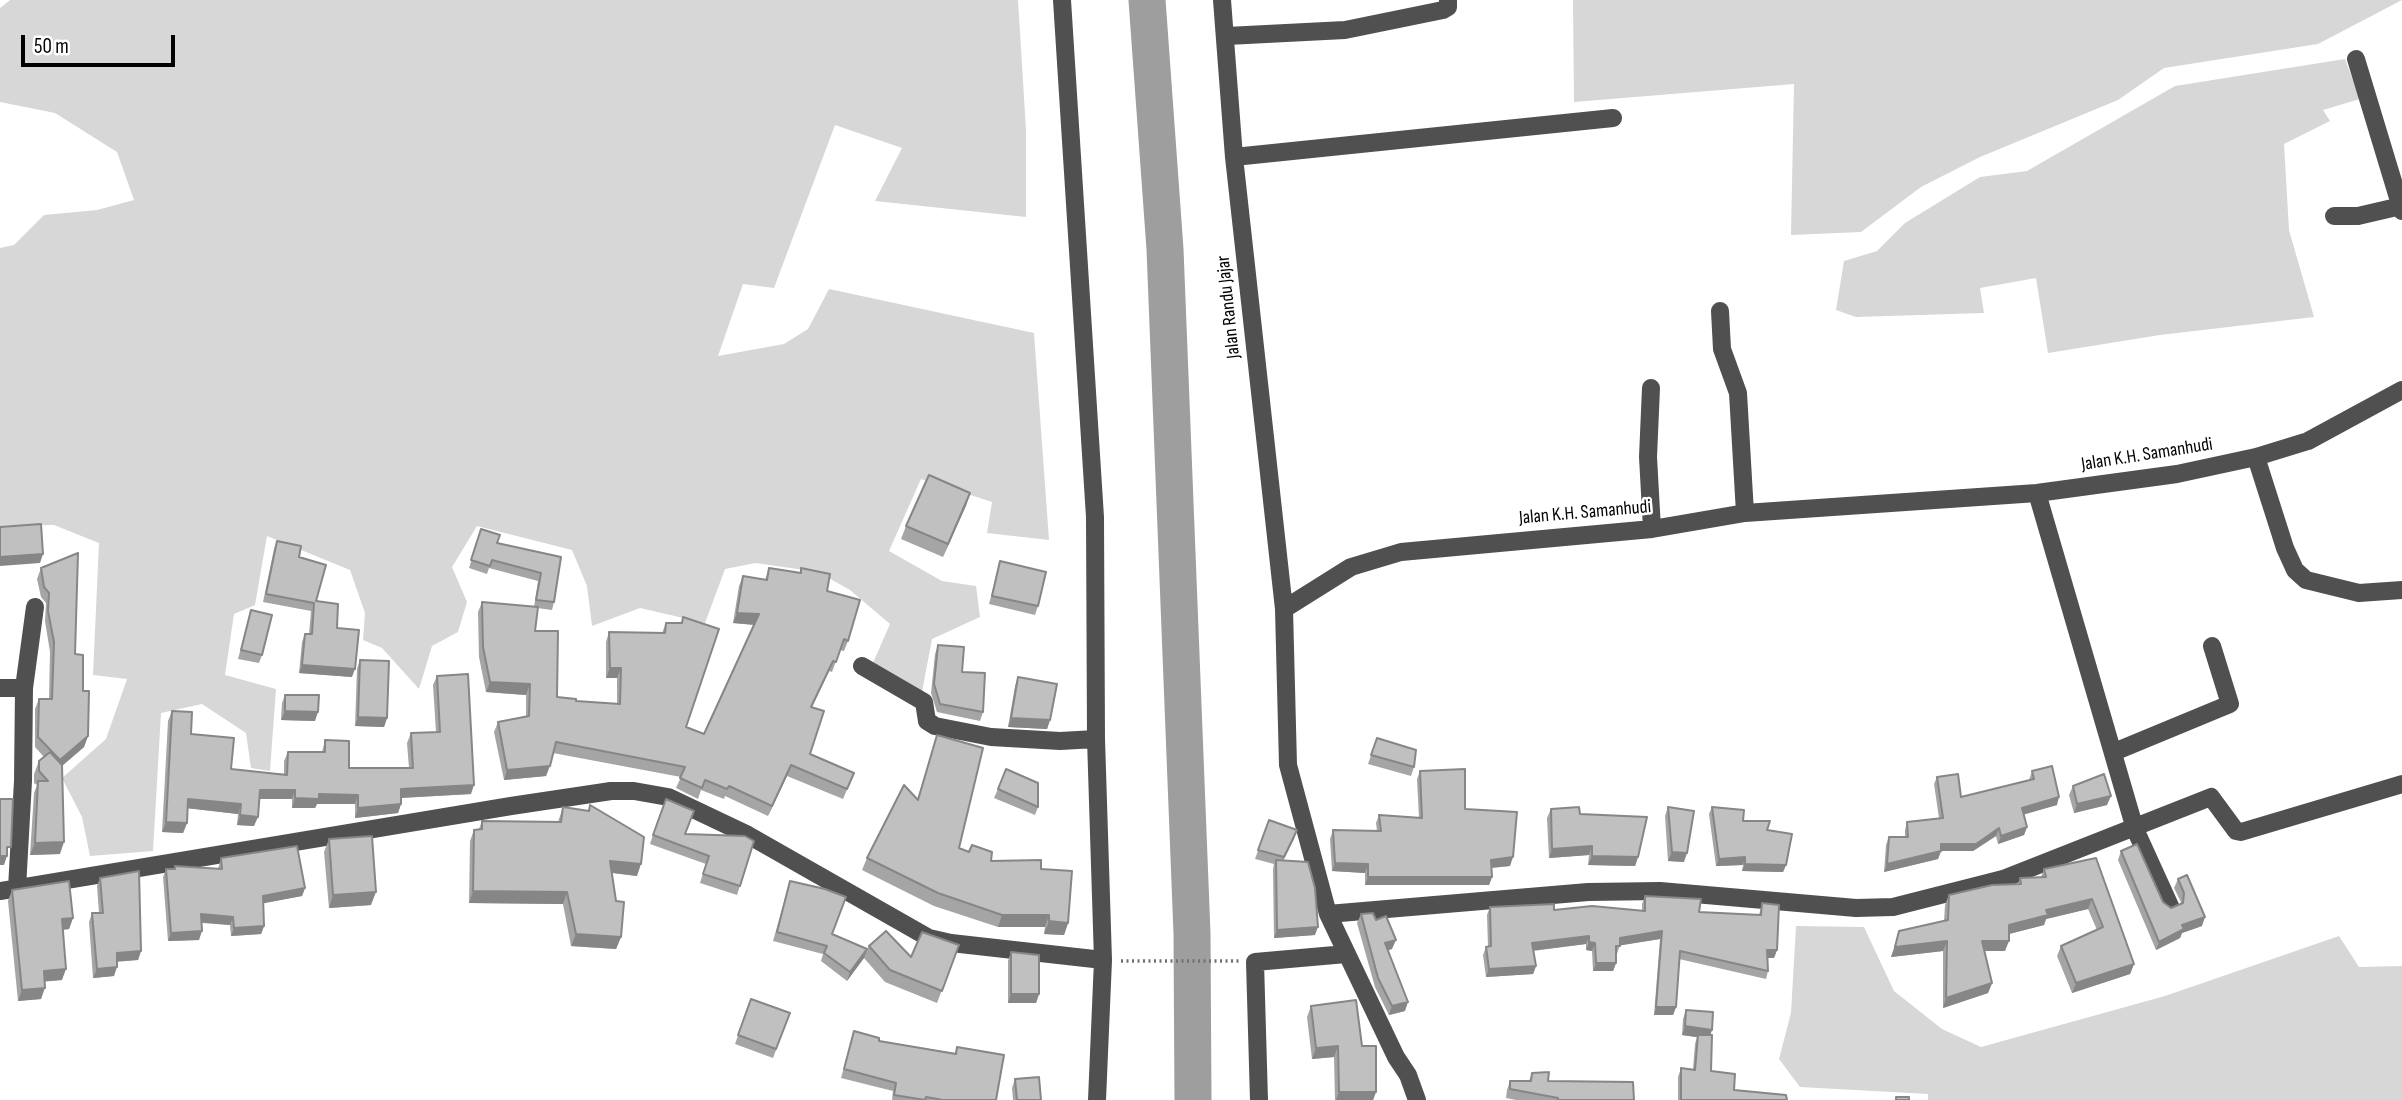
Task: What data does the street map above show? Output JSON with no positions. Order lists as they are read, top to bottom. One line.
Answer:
{"streets":{"street":["Jalan Randu Jajar","Jalan K.H. Samanhudi"]},"crossings":[["Jalan Randu Jajar","Jalan K.H. Samanhudi"]],"scale_bar":"50 m"}
